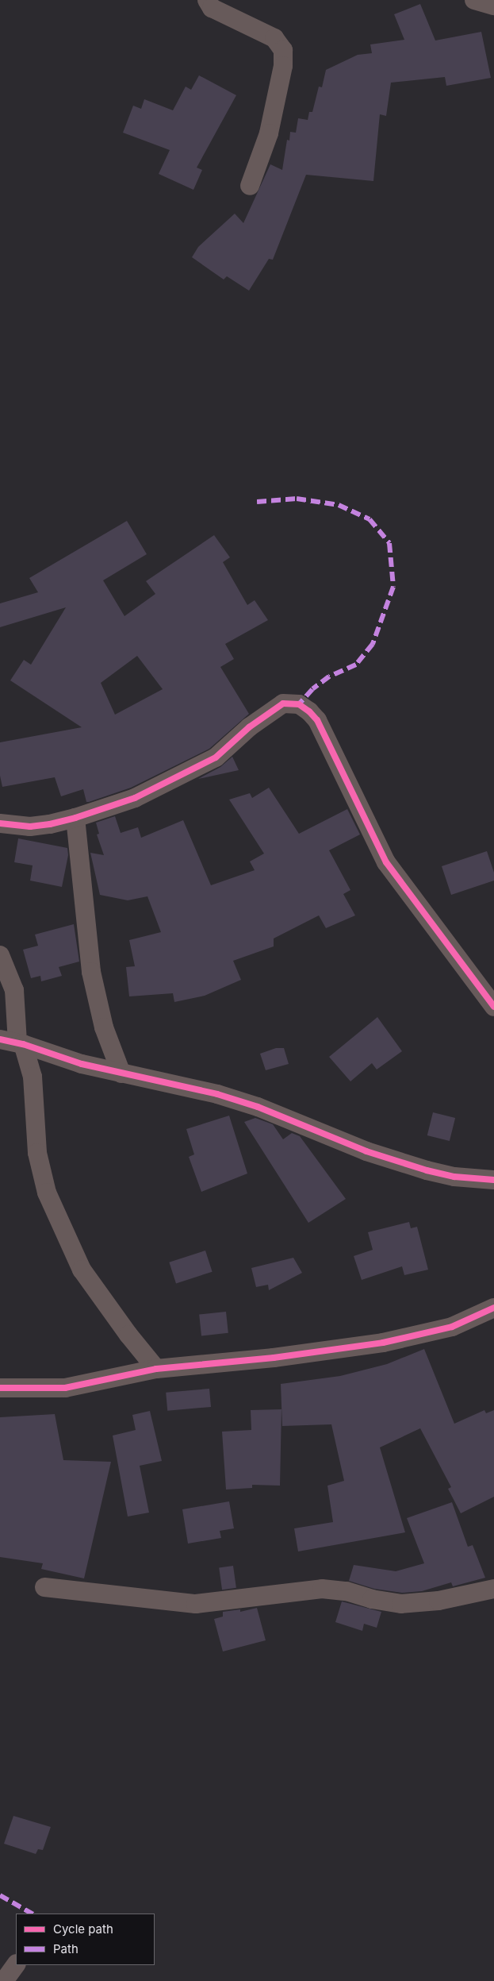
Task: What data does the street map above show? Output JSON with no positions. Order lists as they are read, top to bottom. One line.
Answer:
{"legend":["Cycle path","Path"]}
